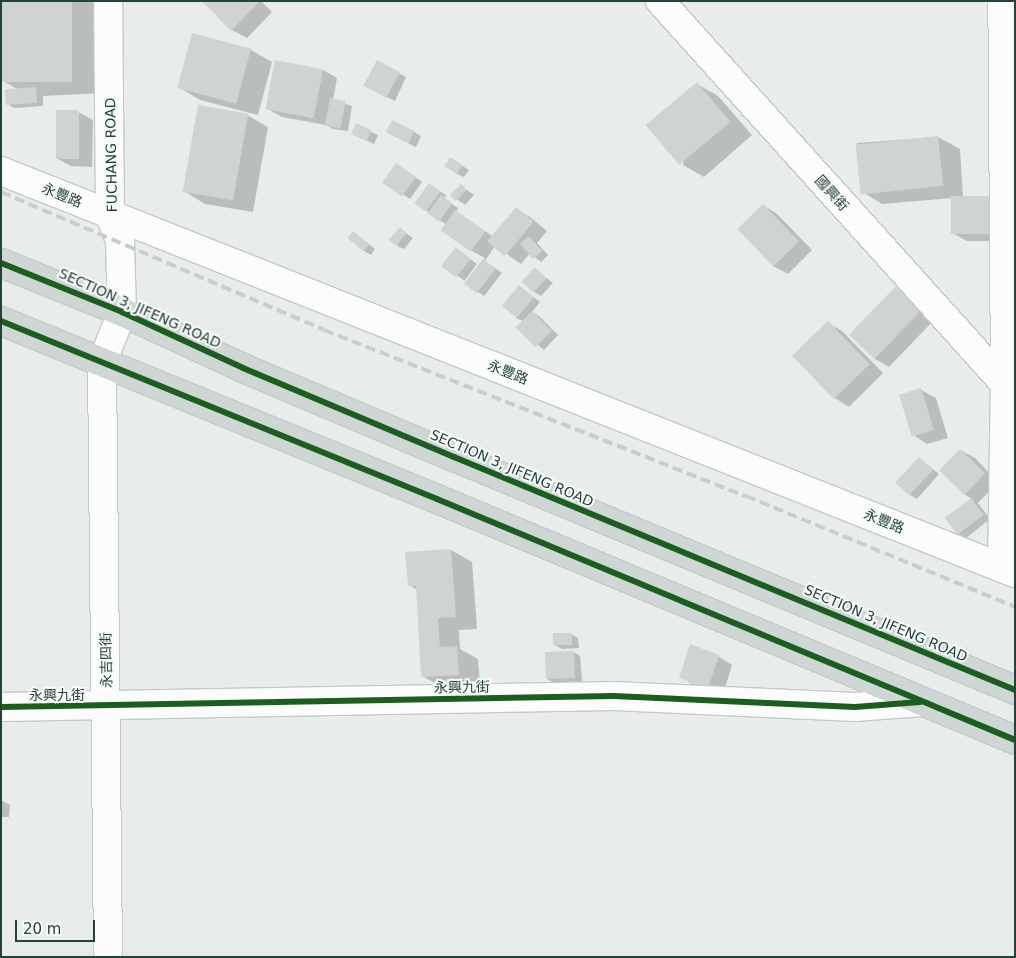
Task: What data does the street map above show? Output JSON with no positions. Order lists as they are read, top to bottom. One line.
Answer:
{"streets":{"main road":["SECTION 3, JIFENG ROAD"],"street":["FUCHANG ROAD","國興街","永豐路","永吉四街","永興九街"]},"crossings":[["FUCHANG ROAD","永豐路"],["FUCHANG ROAD","SECTION 3, JIFENG ROAD"],["FUCHANG ROAD","永吉四街"],["永吉四街","永興九街"]],"scale_bar":"20 m"}
